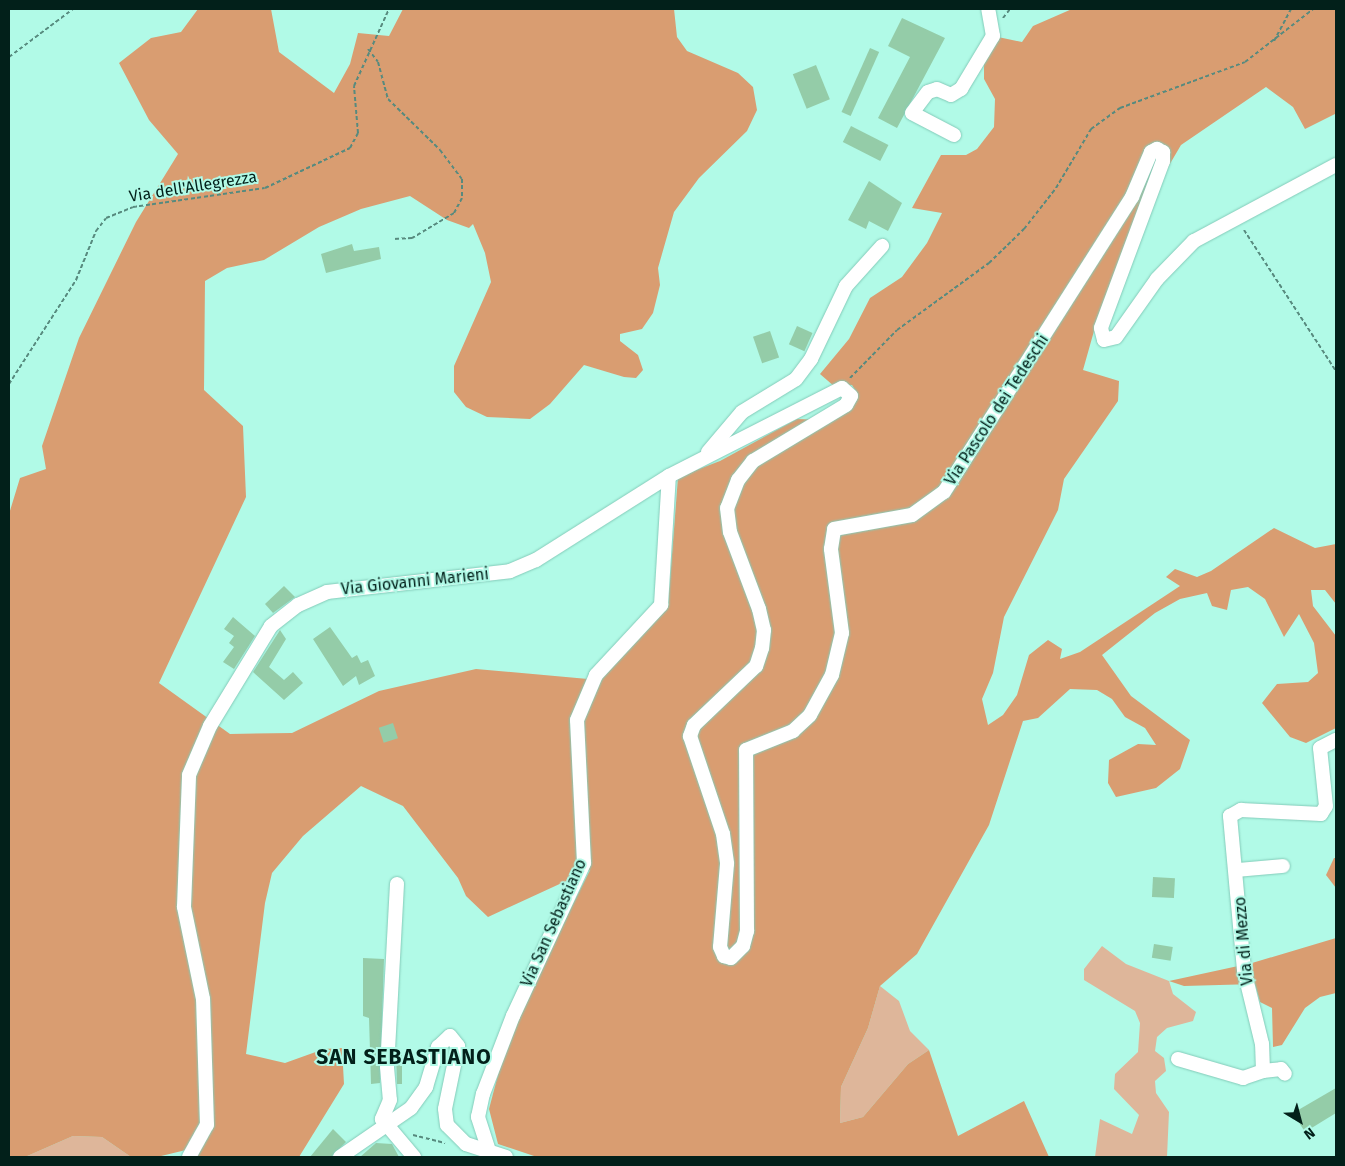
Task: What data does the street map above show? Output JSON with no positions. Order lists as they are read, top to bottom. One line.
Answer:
{"streets":{"street":["Via Pascolo dei Tedeschi","Via Giovanni Marieni","Via San Sebastiano","Via di Mezzo"],"path":["Via dell'Allegrezza"]},"crossings":[["Via Pascolo dei Tedeschi","Via Giovanni Marieni"],["Via Giovanni Marieni","Via San Sebastiano"]],"districts":["SAN SEBASTIANO"],"north":"bottom right"}
